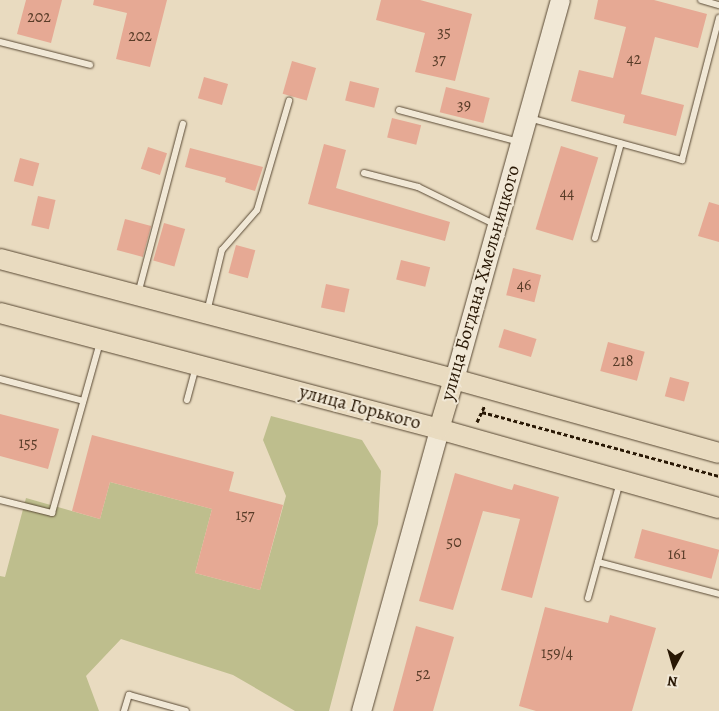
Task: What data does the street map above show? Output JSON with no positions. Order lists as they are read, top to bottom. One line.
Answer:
{"streets":{"main road":["улица Богдана Хмельницкого","улица Горького"]},"crossings":[["улица Богдана Хмельницкого","улица Горького"]],"house_numbers":["202","35","202","37","42","39","44","46","218","155","157","50","161","159/4","52"],"north":"bottom"}
